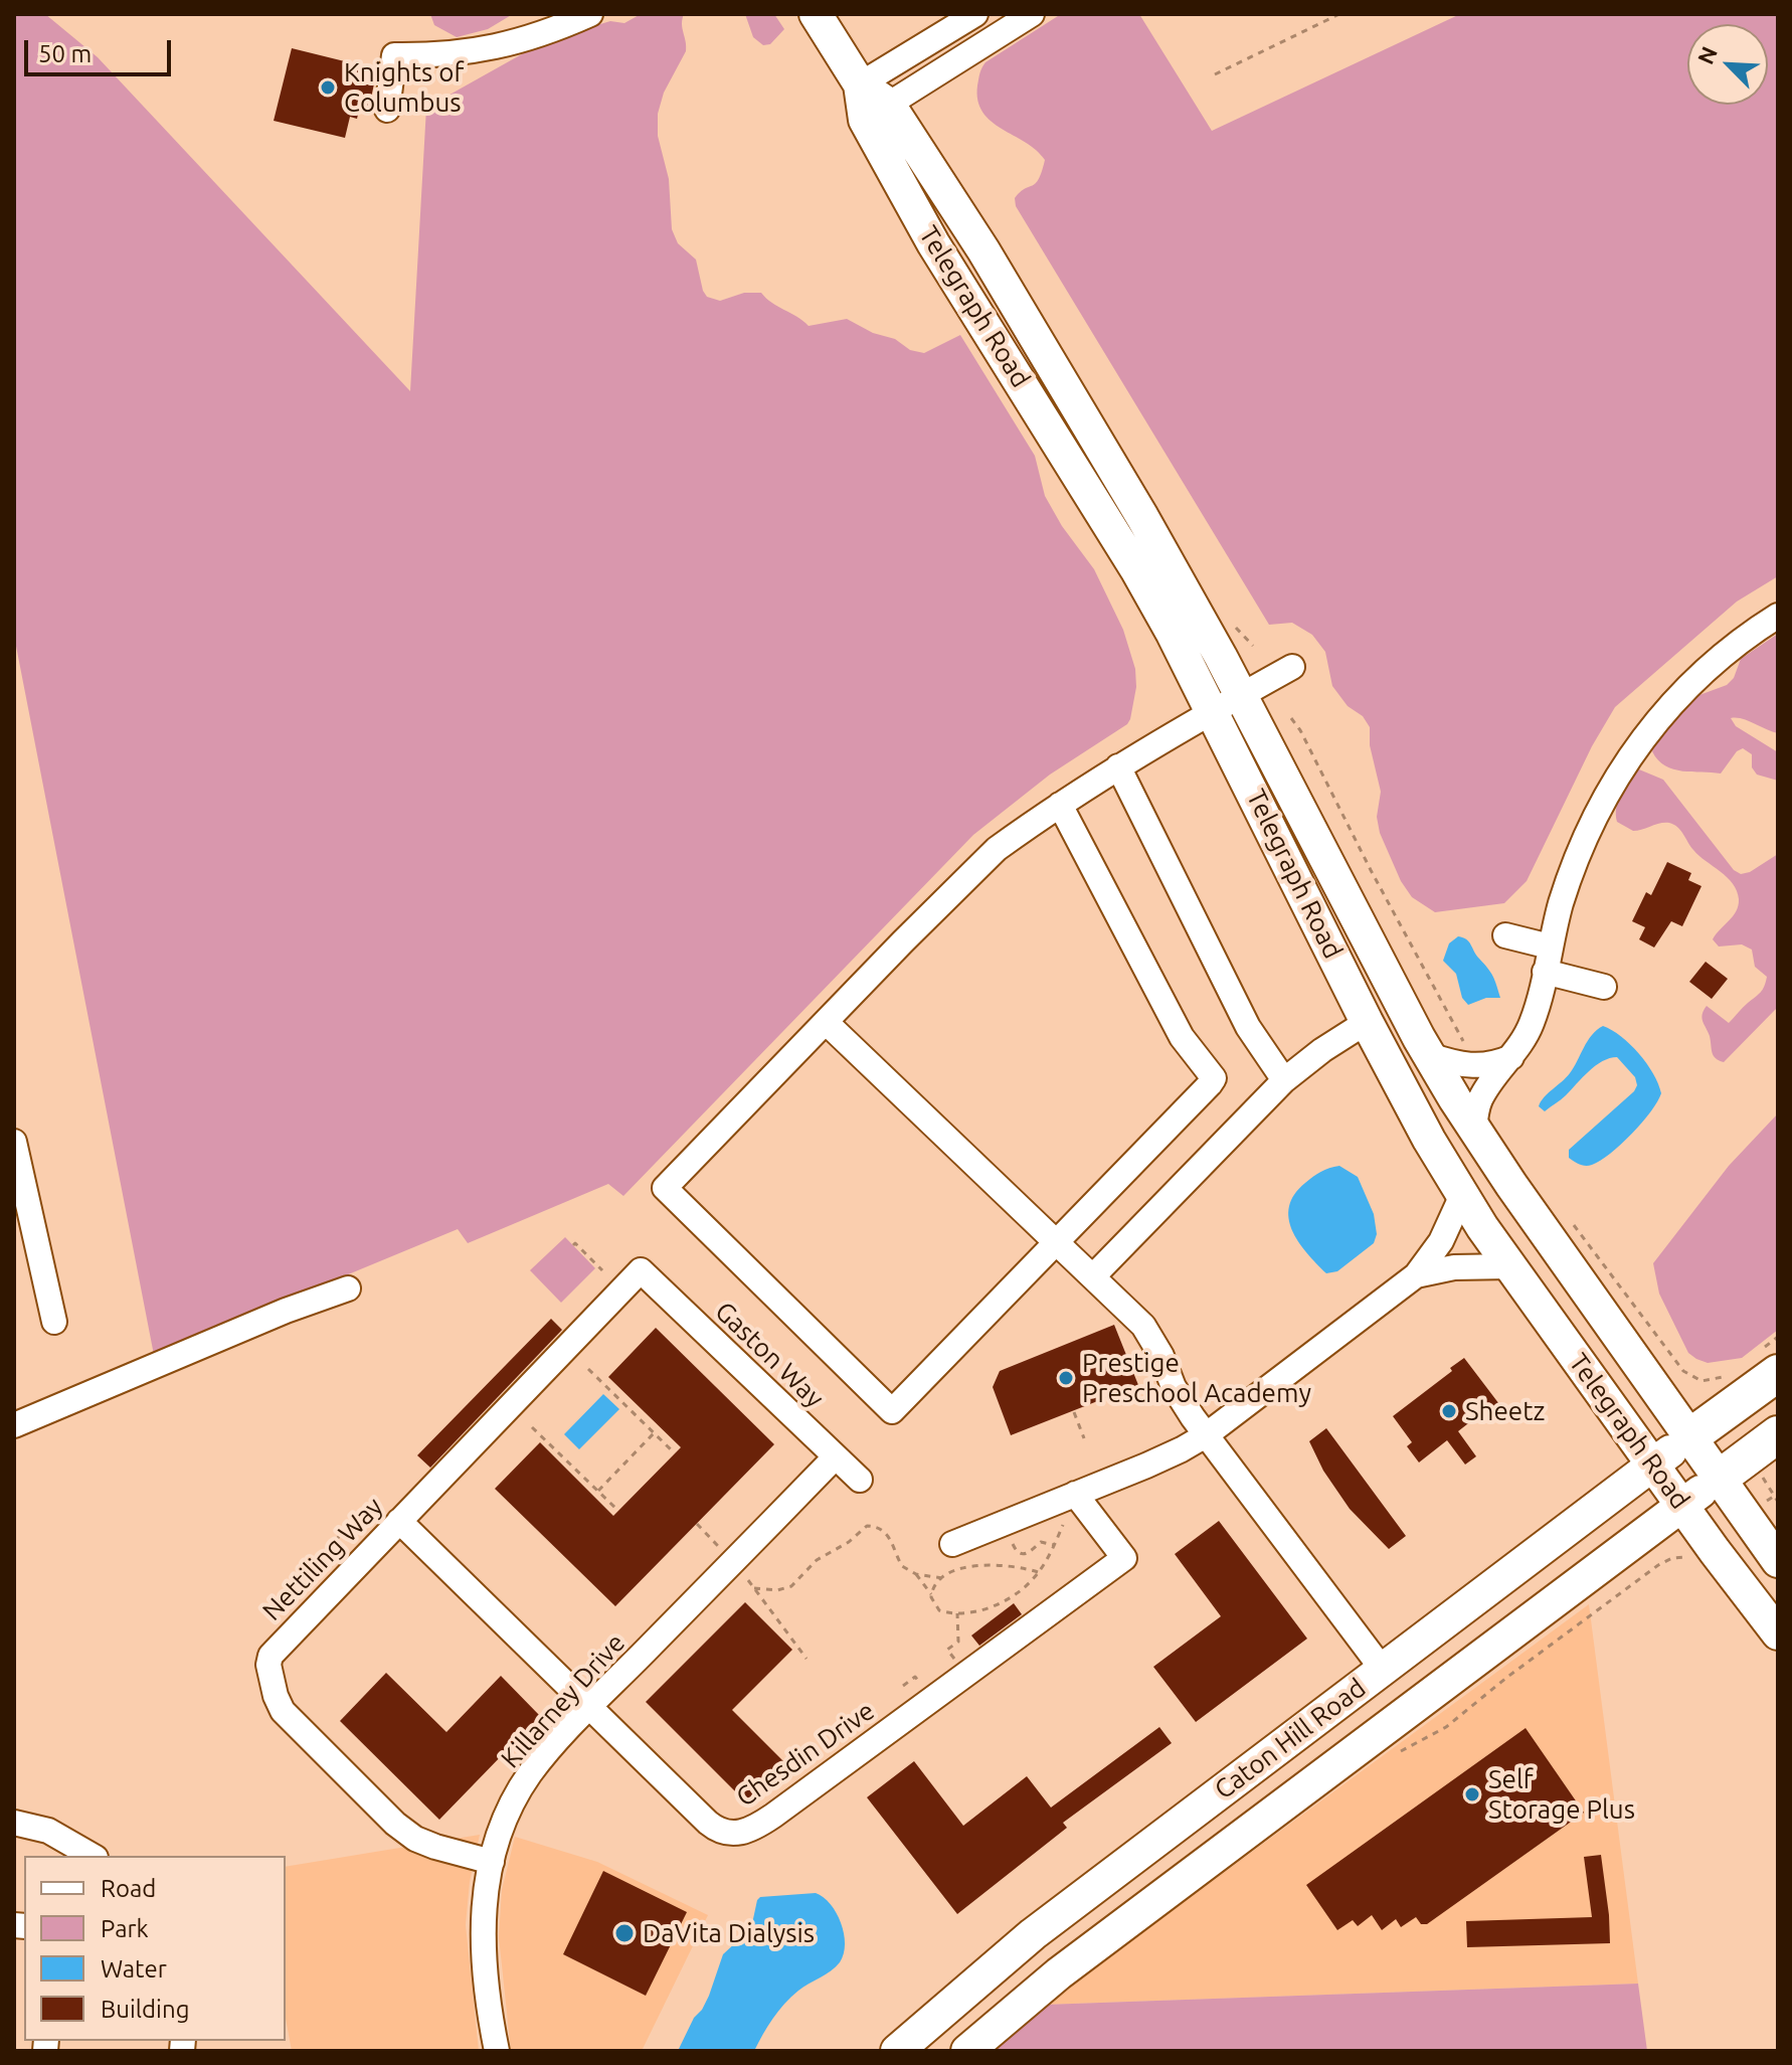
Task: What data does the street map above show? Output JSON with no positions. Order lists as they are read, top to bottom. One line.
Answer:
{"streets":{"main road":["Telegraph Road","Caton Hill Road"],"street":["Gaston Way","Nettiling Way","Killarney Drive","Chesdin Drive"]},"crossings":[["Telegraph Road","Caton Hill Road"],["Gaston Way","Nettiling Way"],["Gaston Way","Killarney Drive"],["Nettiling Way","Killarney Drive"],["Nettiling Way","Chesdin Drive"],["Killarney Drive","Chesdin Drive"]],"places":["Knights of Columbus","Prestige Preschool Academy","Sheetz","Self Storage Plus","DaVita Dialysis"],"legend":["Road","Park","Water","Building"],"scale_bar":"50 m","north":"top left"}
